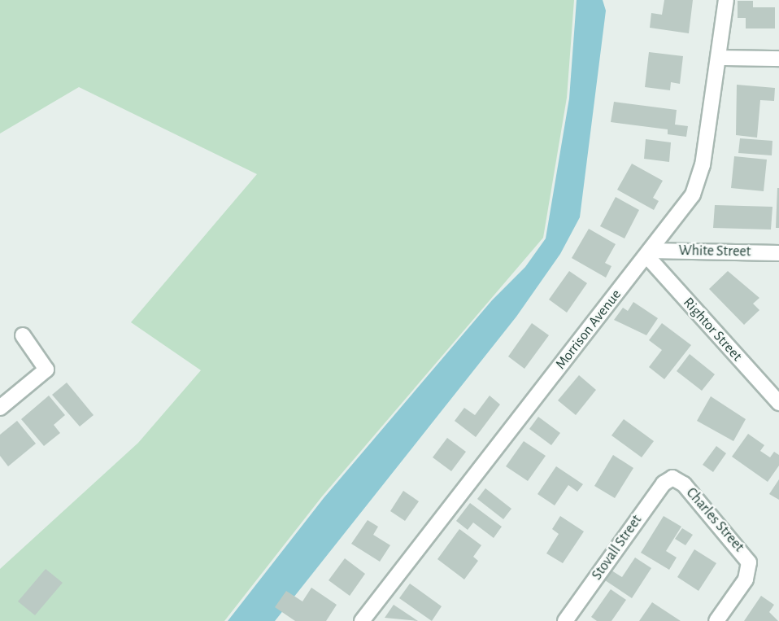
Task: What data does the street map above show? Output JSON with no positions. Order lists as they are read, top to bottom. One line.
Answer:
{"streets":{"street":["White Street","Morrison Avenue","Rightor Street","Charles Street","Stovall Street"]},"crossings":[["White Street","Morrison Avenue"],["White Street","Rightor Street"],["Morrison Avenue","Rightor Street"],["Charles Street","Stovall Street"]]}
